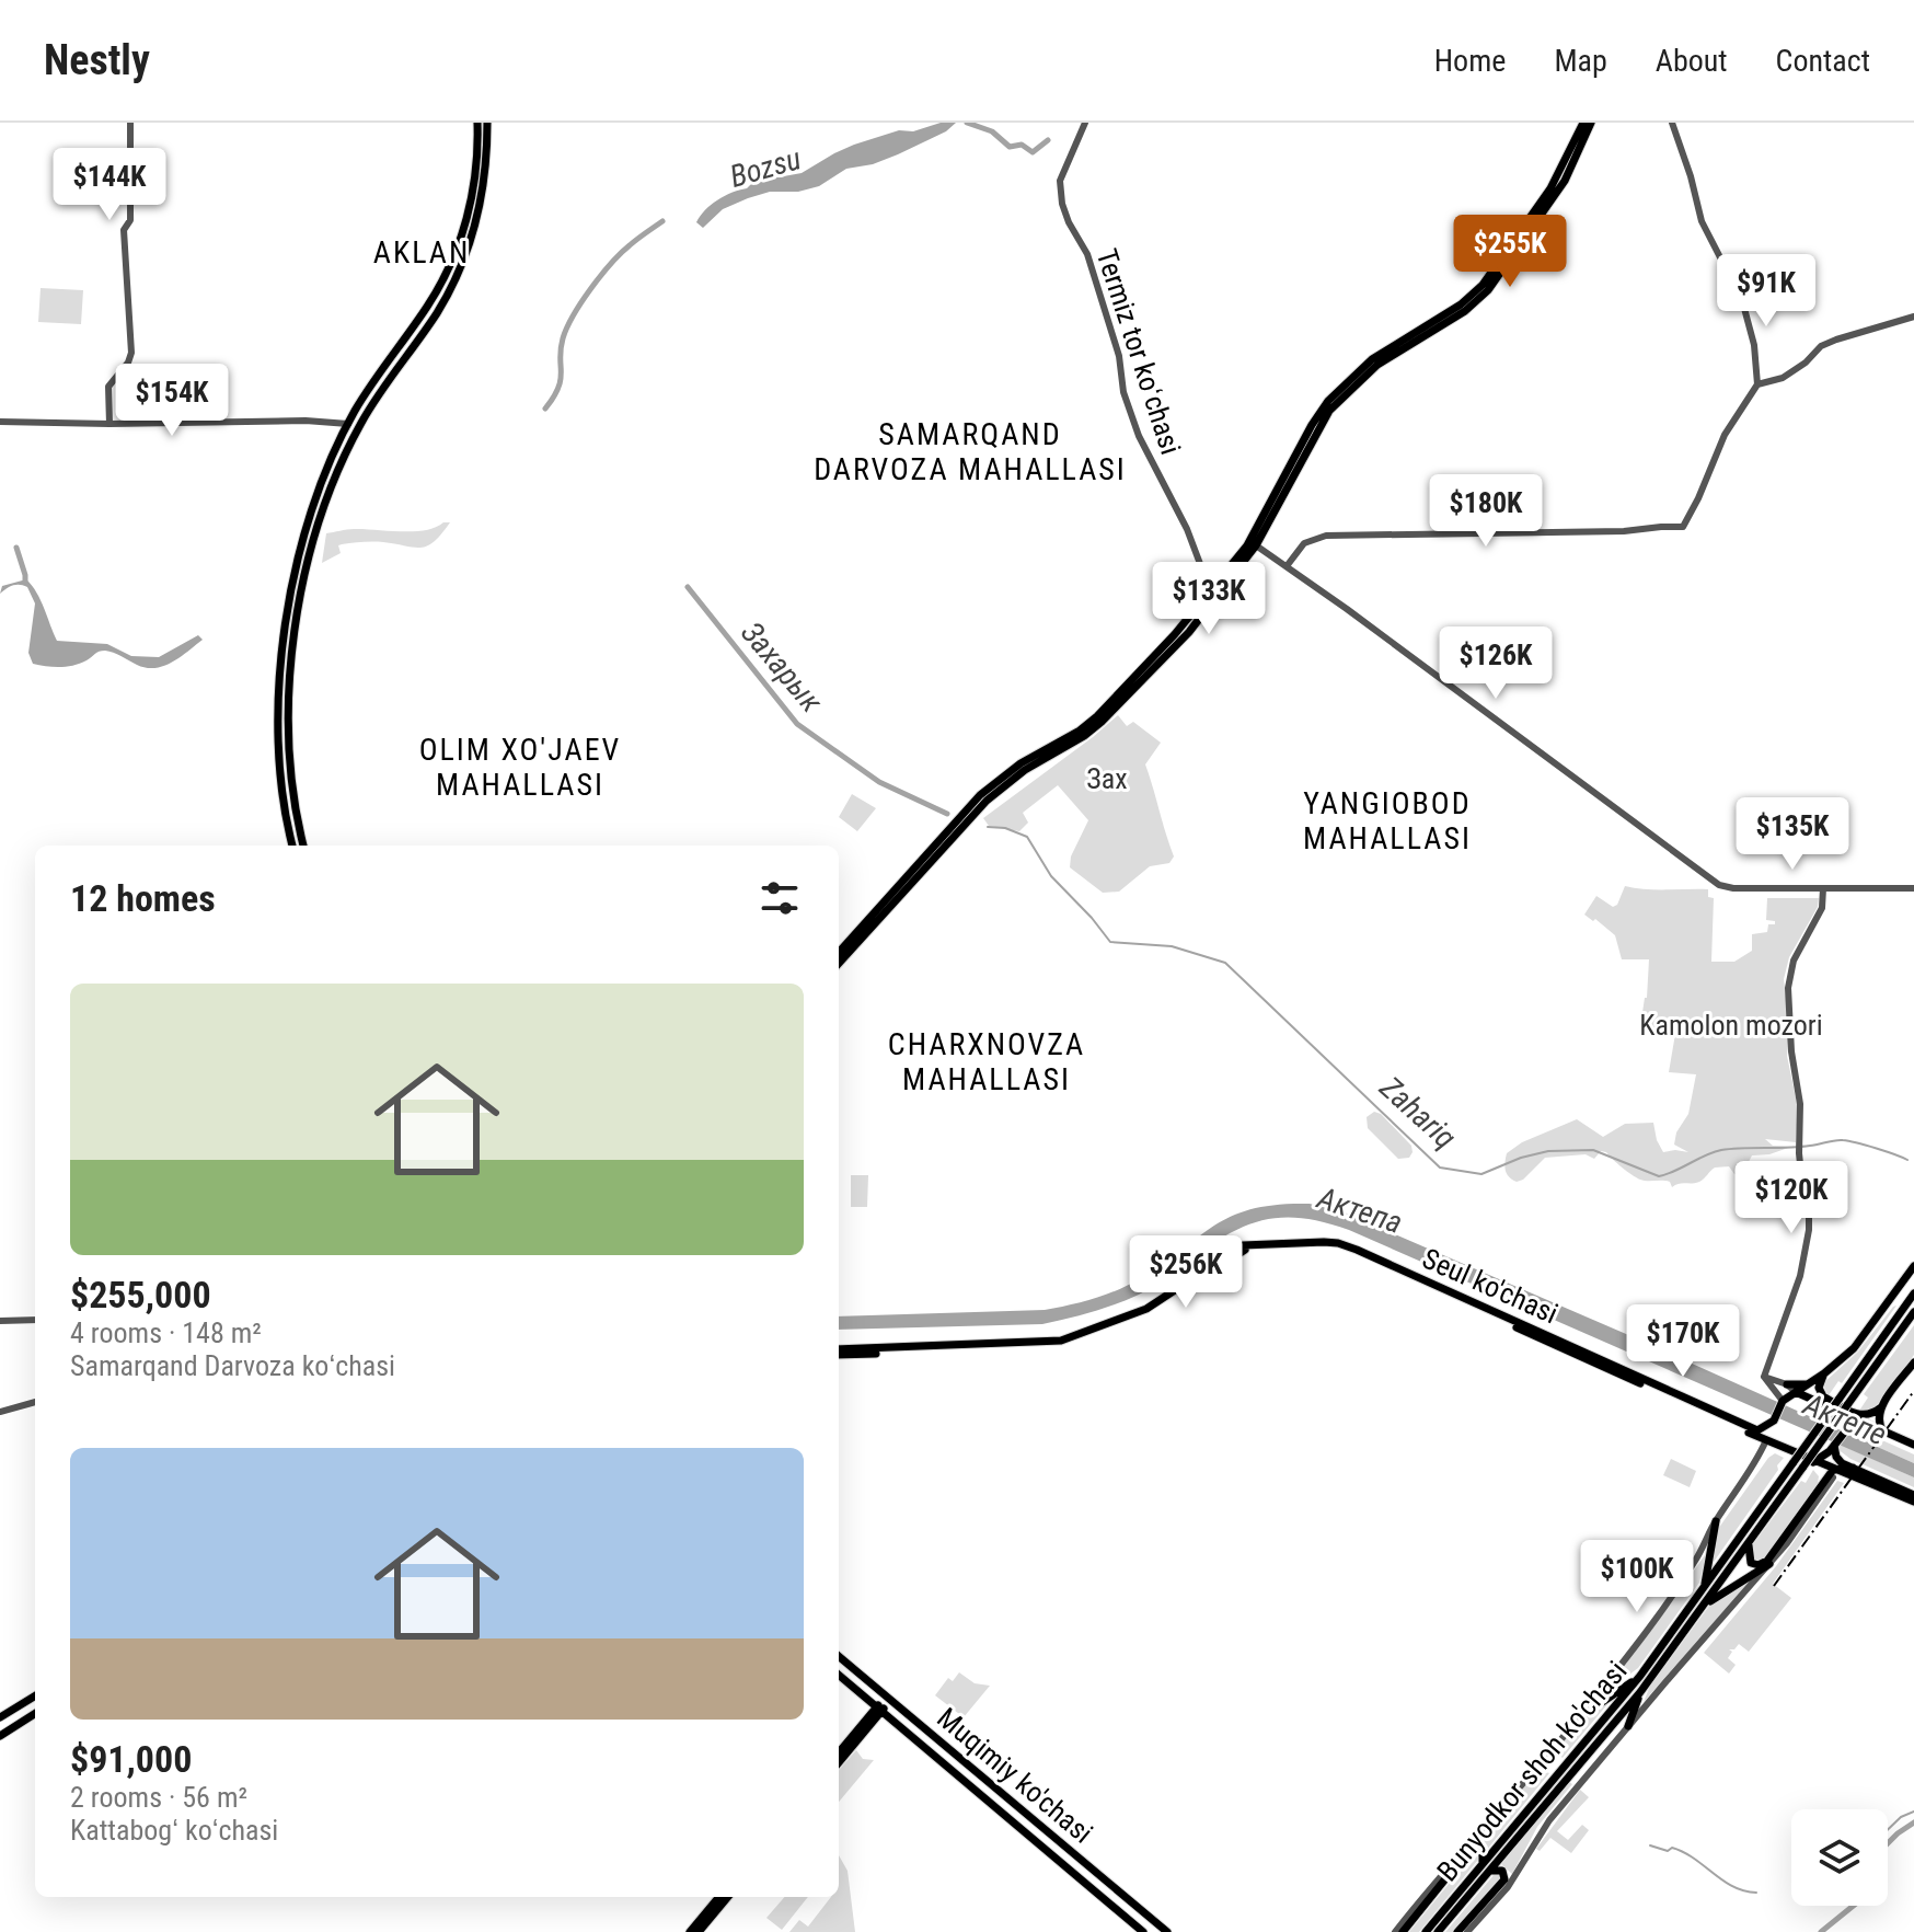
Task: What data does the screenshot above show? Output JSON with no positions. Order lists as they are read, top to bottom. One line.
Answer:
{"streets":{"main road":["Seul ko'chasi","Bunyodkor shoh ko'chasi","Muqimiy ko'chasi"],"street":["Termiz tor koʻchasi"]},"districts":["AKLAN","SAMARQAND DARVOZA MAHALLASI","OLIM XO'JAEV MAHALLASI","YANGIOBOD MAHALLASI","CHARXNOVZA MAHALLASI"],"water":["Bozsu","Захарык","Zahariq","Актепа","Актепе"],"parks":["Зах","Kamolon mozori"],"page":{"header":"Nestly","nav":["Home","Map","About","Contact"],"price":["$144K","$255K","$91K","$154K","$180K","$133K","$126K","$135K","$120K","$256K","$170K","$100K"],"heading":"12 homes","list":[{"name":"$255,000","note":"4 rooms · 148 m² · Samarqand Darvoza koʻchasi"},{"name":"$91,000","note":"2 rooms · 56 m² · Kattabogʻ koʻchasi"}]}}
